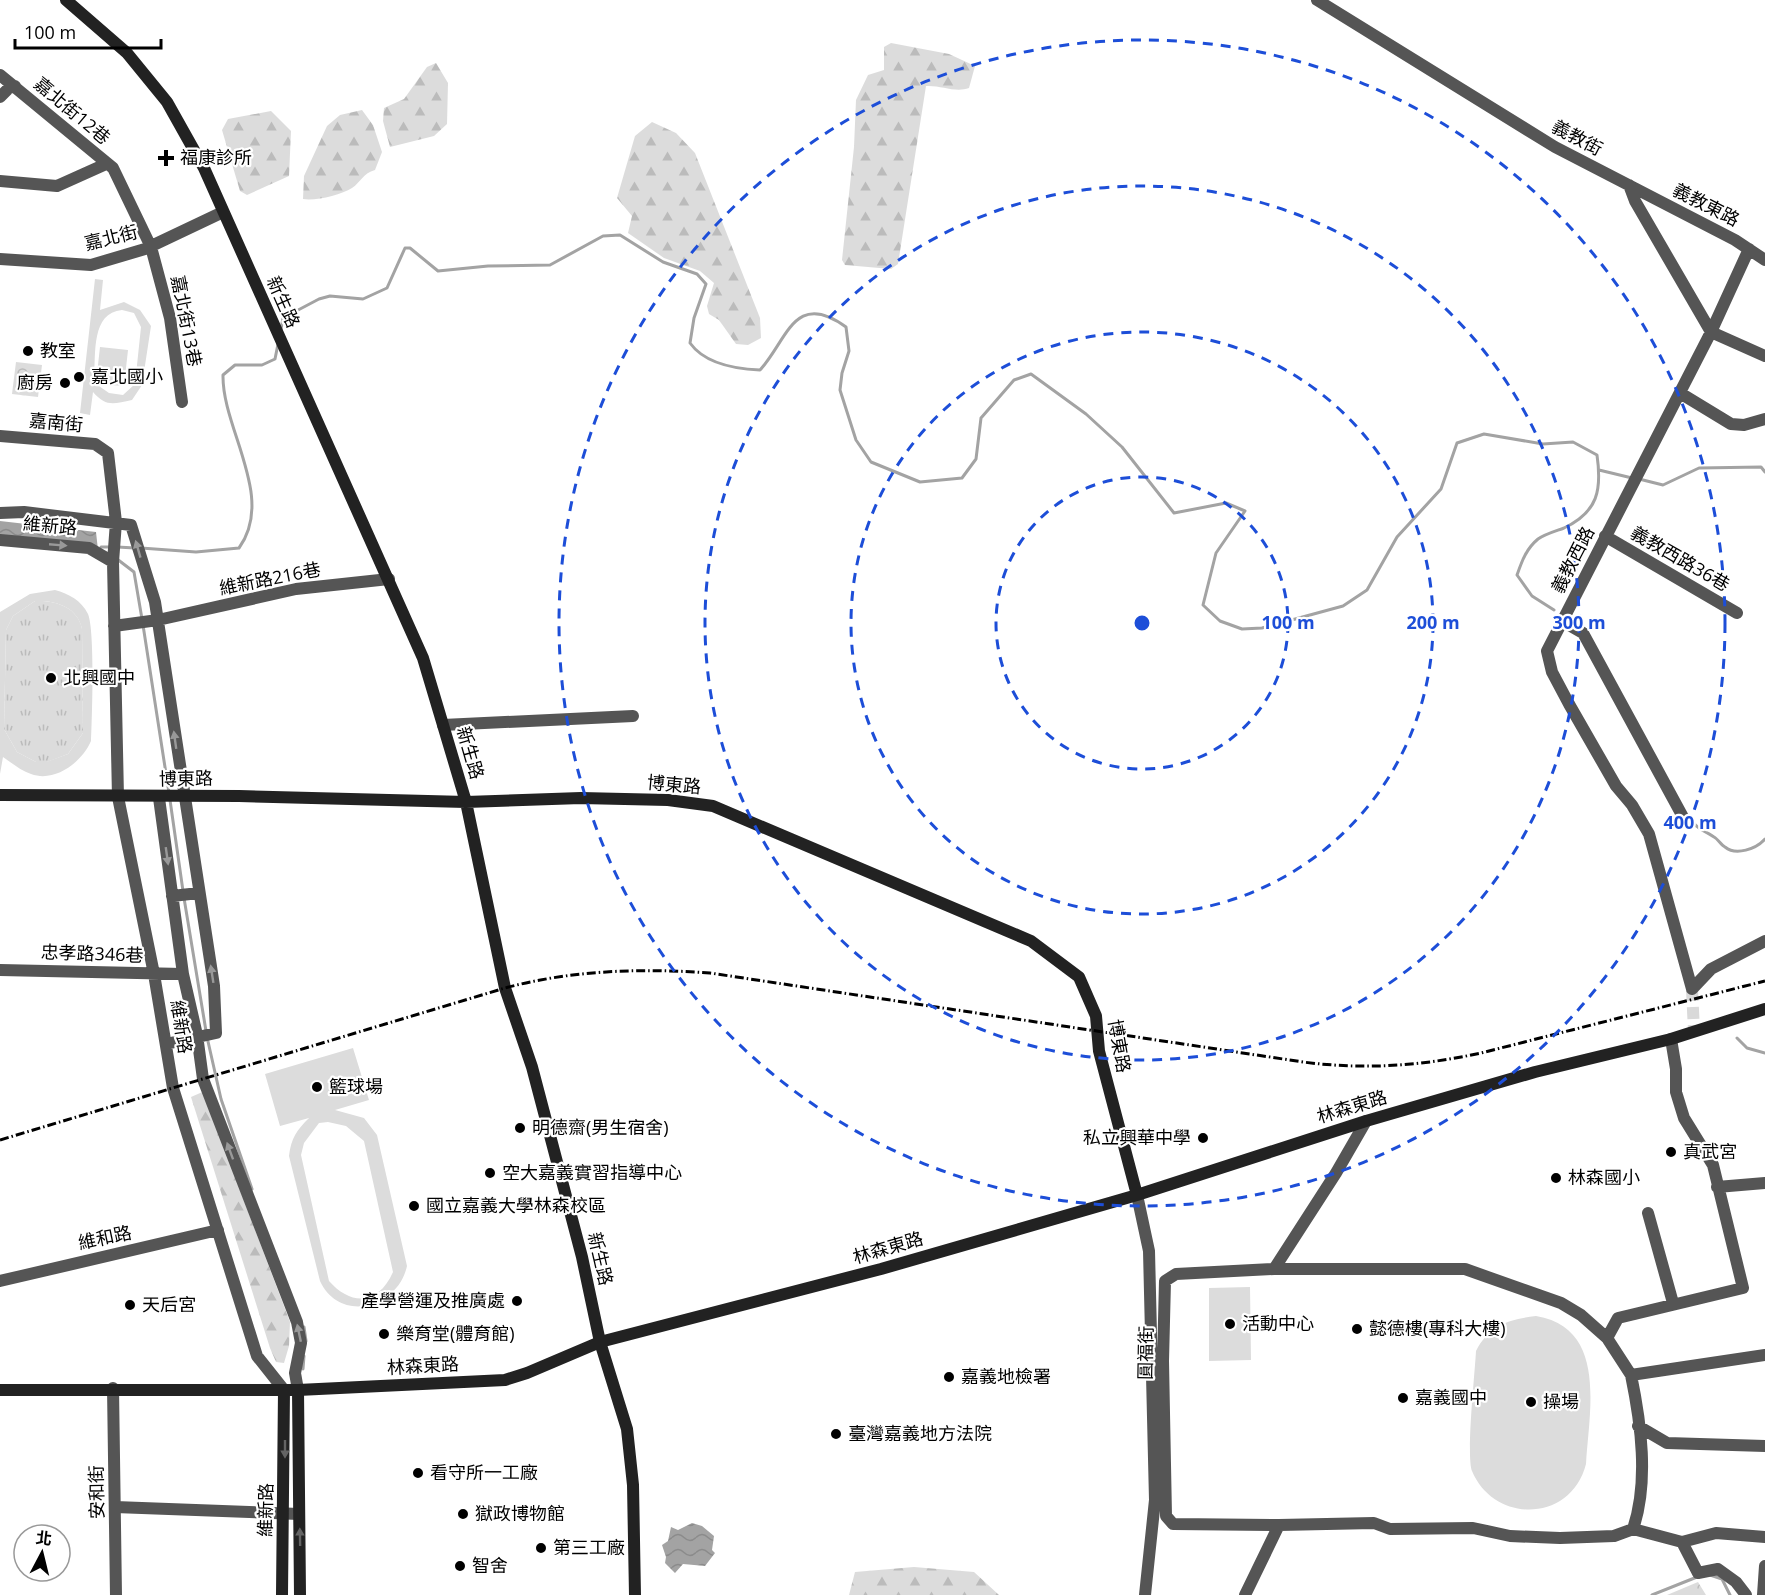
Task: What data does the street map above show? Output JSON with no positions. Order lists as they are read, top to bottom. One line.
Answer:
{"streets":{"street":["嘉北街12巷","義教街","義教東路","嘉北街","新生路","嘉北街13巷","嘉南街","維新路","義教西路36巷","義教西路","維新路216巷","博東路","忠孝路346巷","林森東路","維和路","圓福街","安和街"]},"crossings":[["嘉北街12巷","嘉北街"],["嘉北街12巷","嘉北街13巷"],["義教街","義教東路"],["義教東路","義教西路"],["嘉北街","新生路"],["嘉北街","嘉北街13巷"],["新生路","維新路216巷"],["新生路","博東路"],["新生路","林森東路"],["嘉南街","維新路"],["維新路","維新路216巷"],["維新路","博東路"],["維新路","忠孝路346巷"],["維新路","林森東路"],["維新路","維和路"],["義教西路36巷","義教西路"],["博東路","林森東路"],["博東路","圓福街"],["林森東路","圓福街"],["林森東路","安和街"]],"places":{"health":["福康診所"],"other":["教室","嘉北國小","廚房","北興國中","籃球場","明德齋(男生宿舍)","私立興華中學","真武宮","空大嘉義實習指導中心","林森國小","國立嘉義大學林森校區","產學營運及推廣處","天后宮","活動中心","懿德樓(專科大樓)","樂育堂(體育館)","嘉義地檢署","嘉義國中","操場","臺灣嘉義地方法院","看守所一工廠","獄政博物館","第三工廠","智舍"]},"scale_bar":"100 m","north":"top","rings":["100 m","200 m","300 m","400 m"]}
